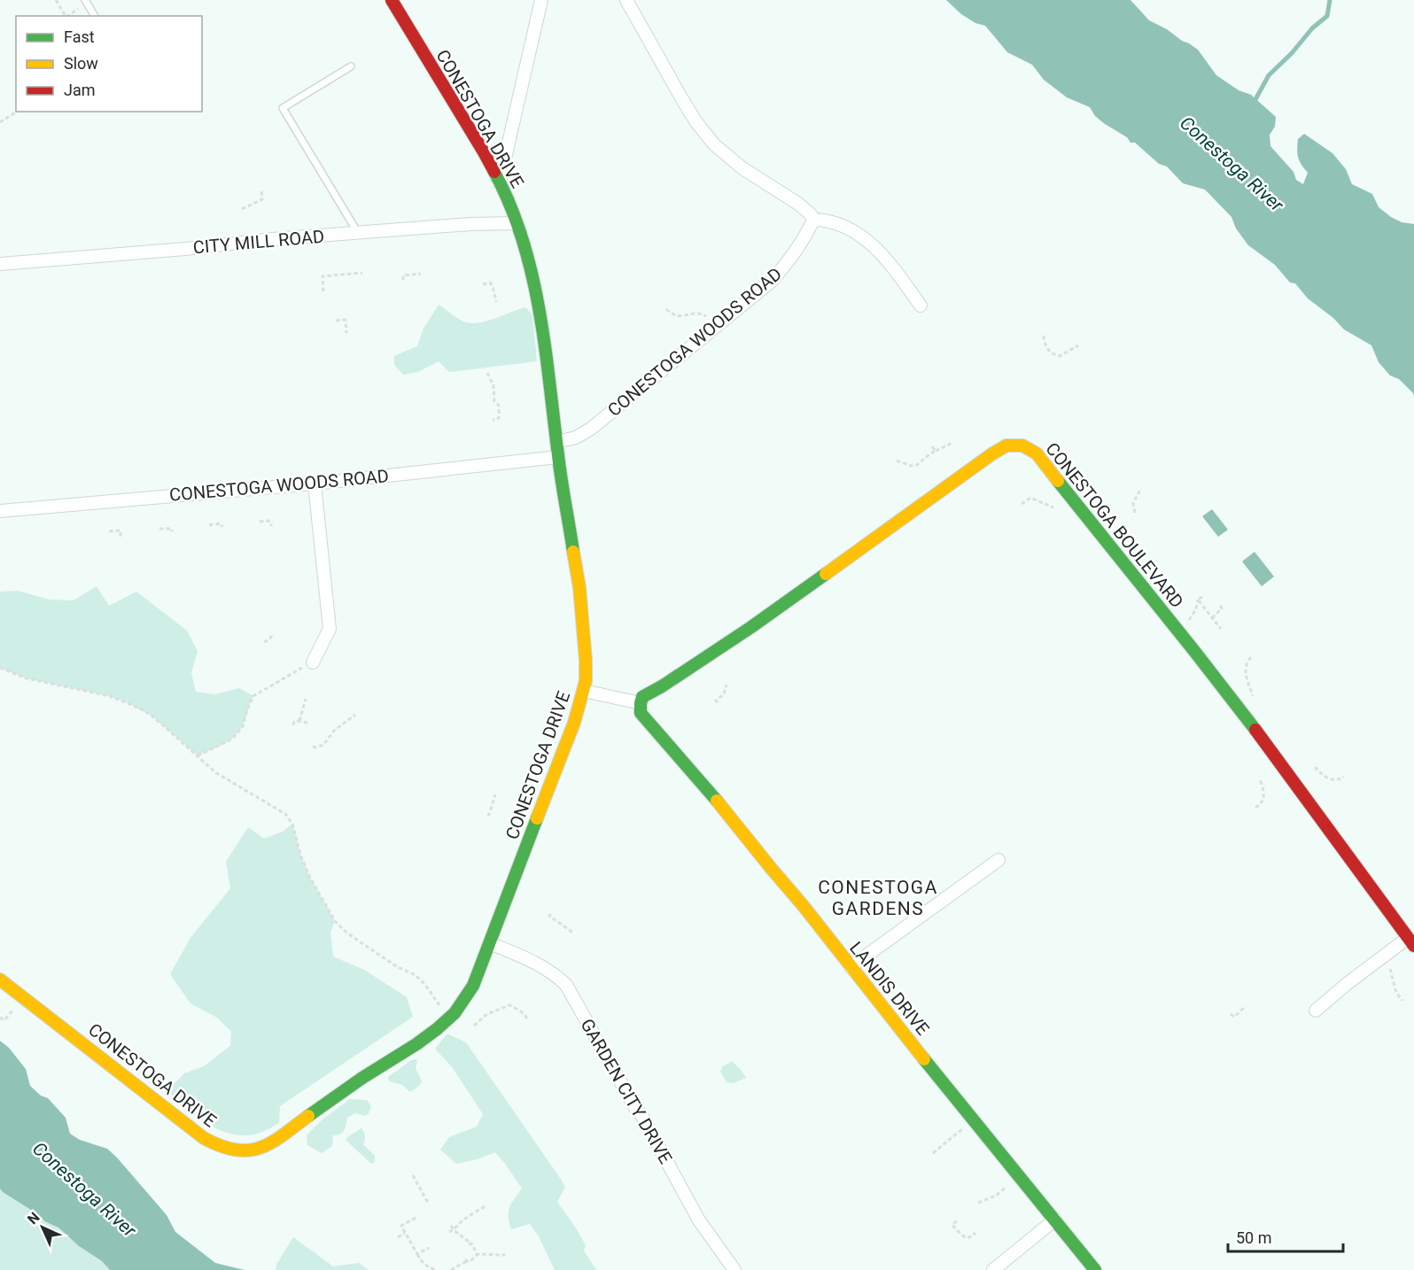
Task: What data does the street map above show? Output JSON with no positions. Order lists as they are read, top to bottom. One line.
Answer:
{"streets":{"street":["CONESTOGA DRIVE","CITY MILL ROAD","CONESTOGA WOODS ROAD","CONESTOGA BOULEVARD","LANDIS DRIVE","GARDEN CITY DRIVE"]},"crossings":[["CONESTOGA DRIVE","CITY MILL ROAD"],["CONESTOGA DRIVE","CONESTOGA WOODS ROAD"],["CONESTOGA DRIVE","GARDEN CITY DRIVE"],["CONESTOGA BOULEVARD","LANDIS DRIVE"]],"districts":["CONESTOGA GARDENS"],"water":["Conestoga River"],"legend":["Fast","Slow","Jam"],"scale_bar":"50 m","north":"top left"}
